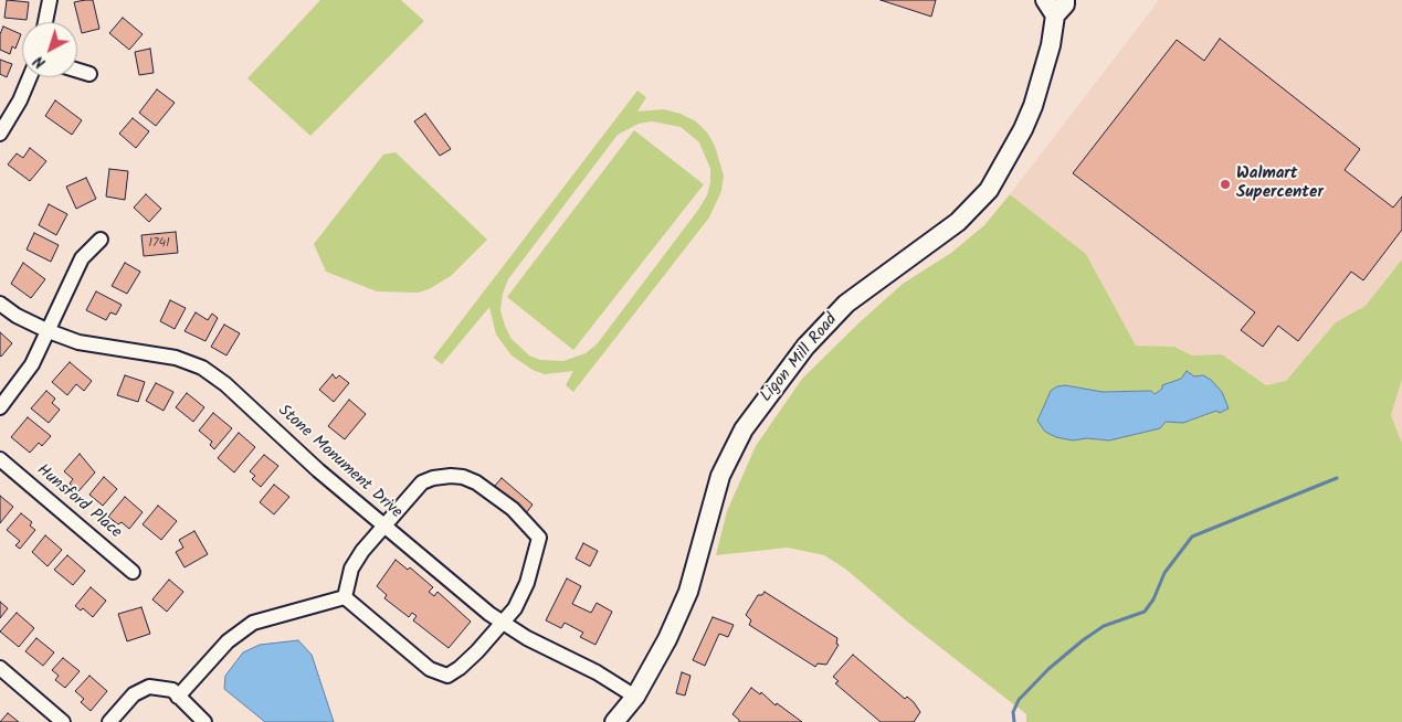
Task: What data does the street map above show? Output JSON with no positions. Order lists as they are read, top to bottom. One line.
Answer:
{"streets":{"main road":["Ligon Mill Road"],"street":["Stone Monument Drive","Hunsford Place"]},"crossings":[["Ligon Mill Road","Stone Monument Drive"]],"places":["Walmart Supercenter"],"house_numbers":["1741"],"north":"bottom left"}
